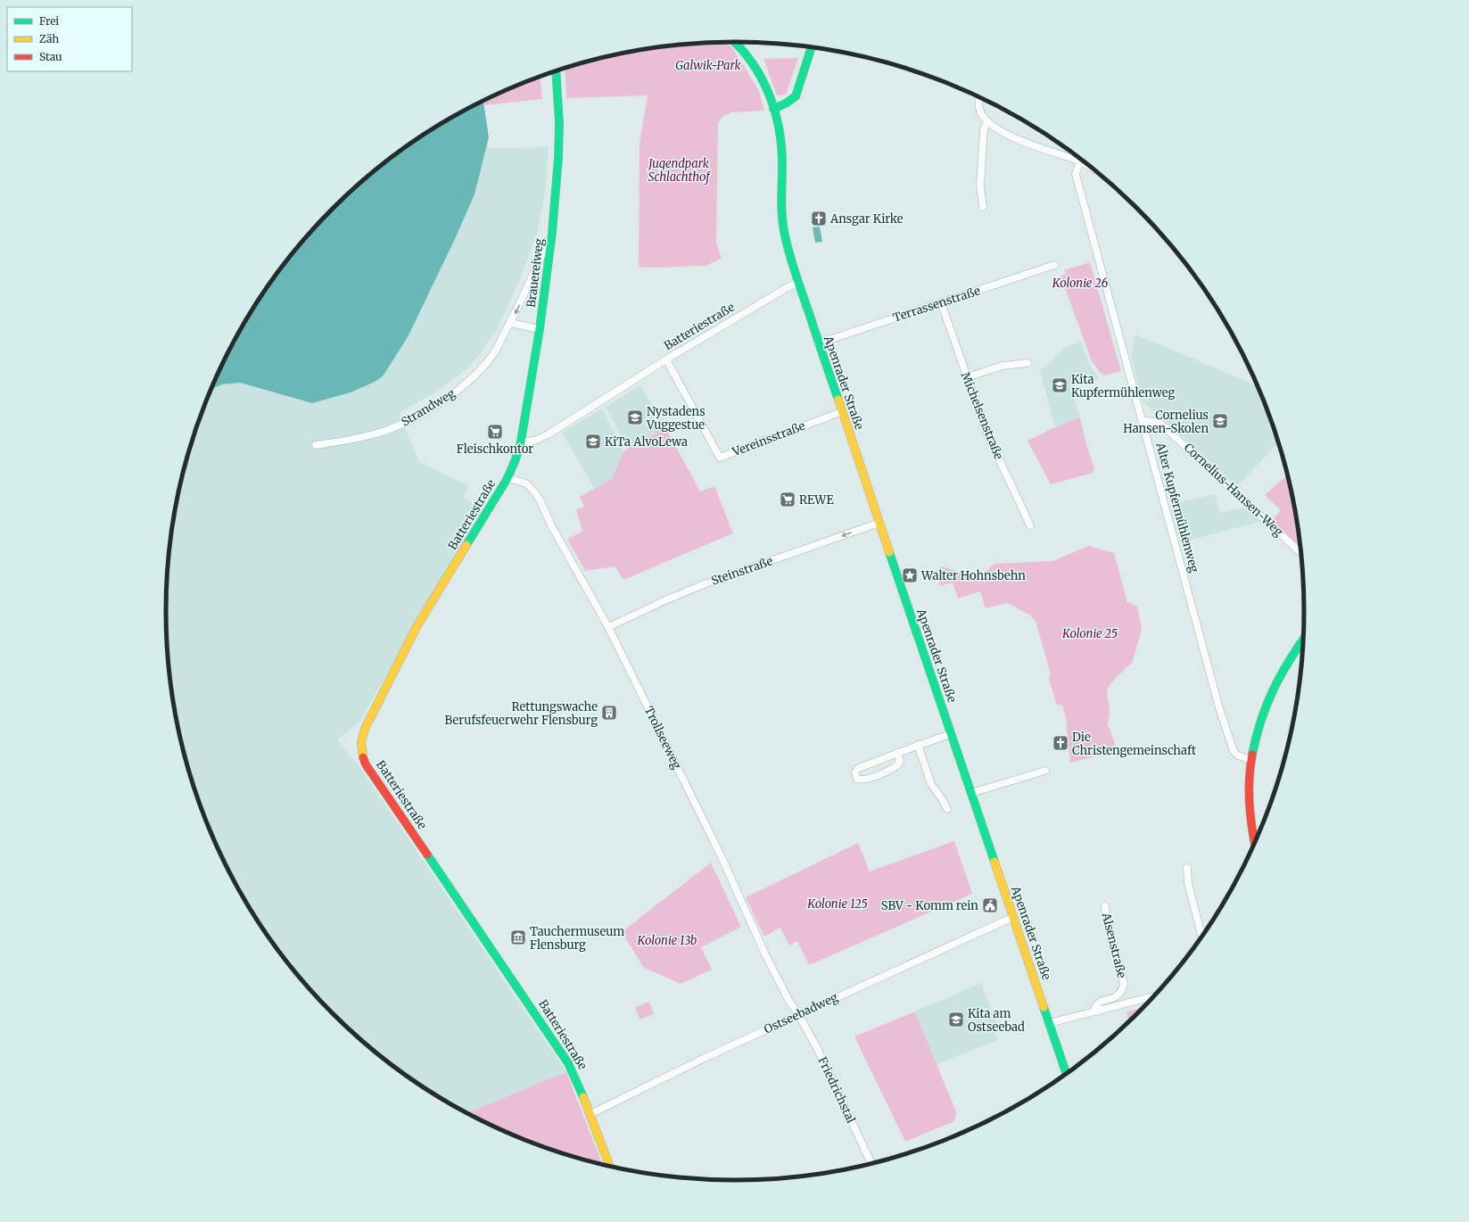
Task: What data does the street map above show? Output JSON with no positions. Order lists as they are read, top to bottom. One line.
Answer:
{"streets":{"street":["Brauereiweg","Terrassenstraße","Batteriestraße","Apenrader Straße","Strandweg","Michelsenstraße","Vereinsstraße","Cornelius-Hansen-Weg","Alter Kupfermühlenweg","Steinstraße","Trollseeweg","Alsenstraße","Ostseebadweg","Friedrichstal"]},"crossings":[["Brauereiweg","Batteriestraße"],["Brauereiweg","Strandweg"],["Brauereiweg","Trollseeweg"],["Terrassenstraße","Apenrader Straße"],["Terrassenstraße","Michelsenstraße"],["Batteriestraße","Apenrader Straße"],["Batteriestraße","Vereinsstraße"],["Batteriestraße","Trollseeweg"],["Batteriestraße","Ostseebadweg"],["Apenrader Straße","Vereinsstraße"],["Apenrader Straße","Steinstraße"],["Apenrader Straße","Ostseebadweg"],["Cornelius-Hansen-Weg","Alter Kupfermühlenweg"],["Steinstraße","Trollseeweg"],["Trollseeweg","Ostseebadweg"],["Trollseeweg","Friedrichstal"],["Ostseebadweg","Friedrichstal"]],"one_way":["Steinstraße"],"parks":["Galwik-Park","Jugendpark Schlachthof","Kolonie 26","Kolonie 25","Kolonie 125","Kolonie 13b"],"places":{"church":["Ansgar Kirke","Die Christengemeinschaft"],"school or university":["Kita Kupfermühlenweg","Nystadens Vuggestue","Cornelius Hansen-Skolen","KiTa AlvoLewa","Kita am Ostseebad"],"supermarket":["Fleischkontor","REWE"],"place":["Walter Hohnsbehn"],"building":["Rettungswache Berufsfeuerwehr Flensburg"],"public building":["SBV - Komm rein"],"museum":["Tauchermuseum Flensburg"]},"legend":["Frei","Zäh","Stau"]}
